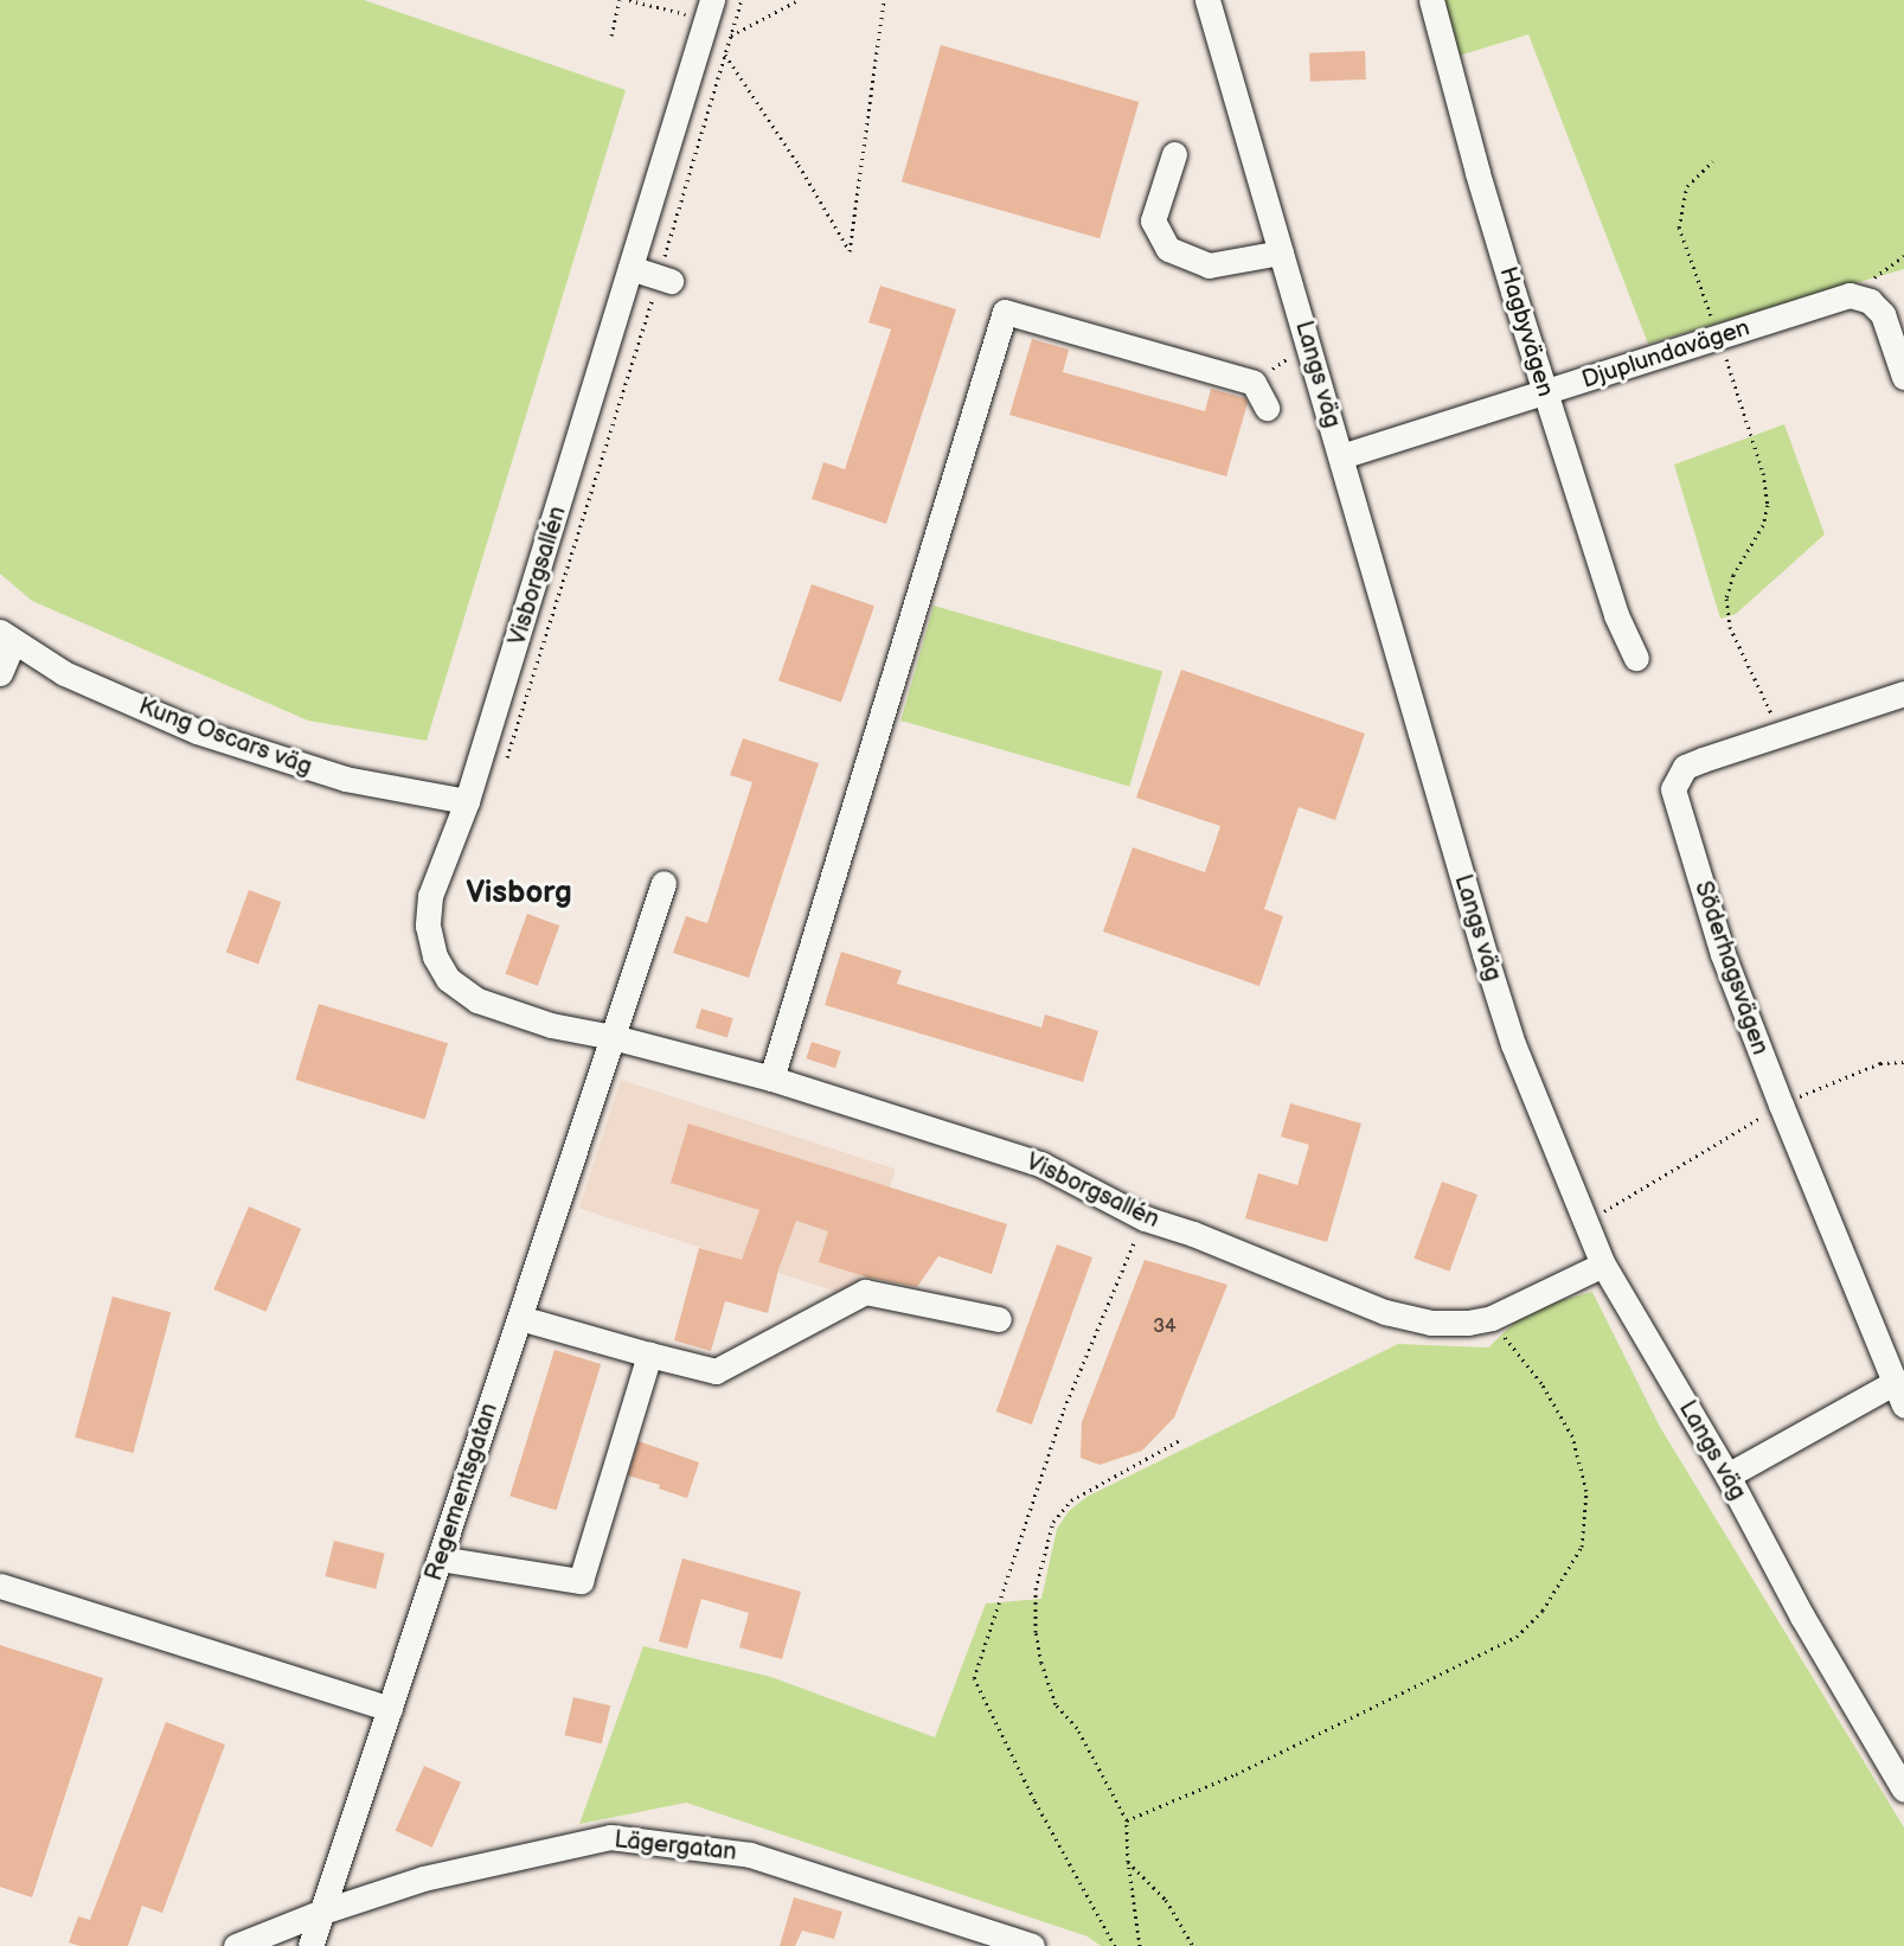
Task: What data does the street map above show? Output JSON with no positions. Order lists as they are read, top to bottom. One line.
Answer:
{"streets":{"street":["Hagbyvägen","Djuplundavägen","Langs väg","Visborgsallén","Kung Oscars väg","Söderhagsvägen","Regementsgatan","Lägergatan"]},"crossings":[["Hagbyvägen","Djuplundavägen"],["Djuplundavägen","Langs väg"],["Langs väg","Visborgsallén"],["Langs väg","Söderhagsvägen"],["Visborgsallén","Kung Oscars väg"],["Visborgsallén","Regementsgatan"],["Regementsgatan","Lägergatan"]],"districts":["Visborg"],"house_numbers":["34"]}
